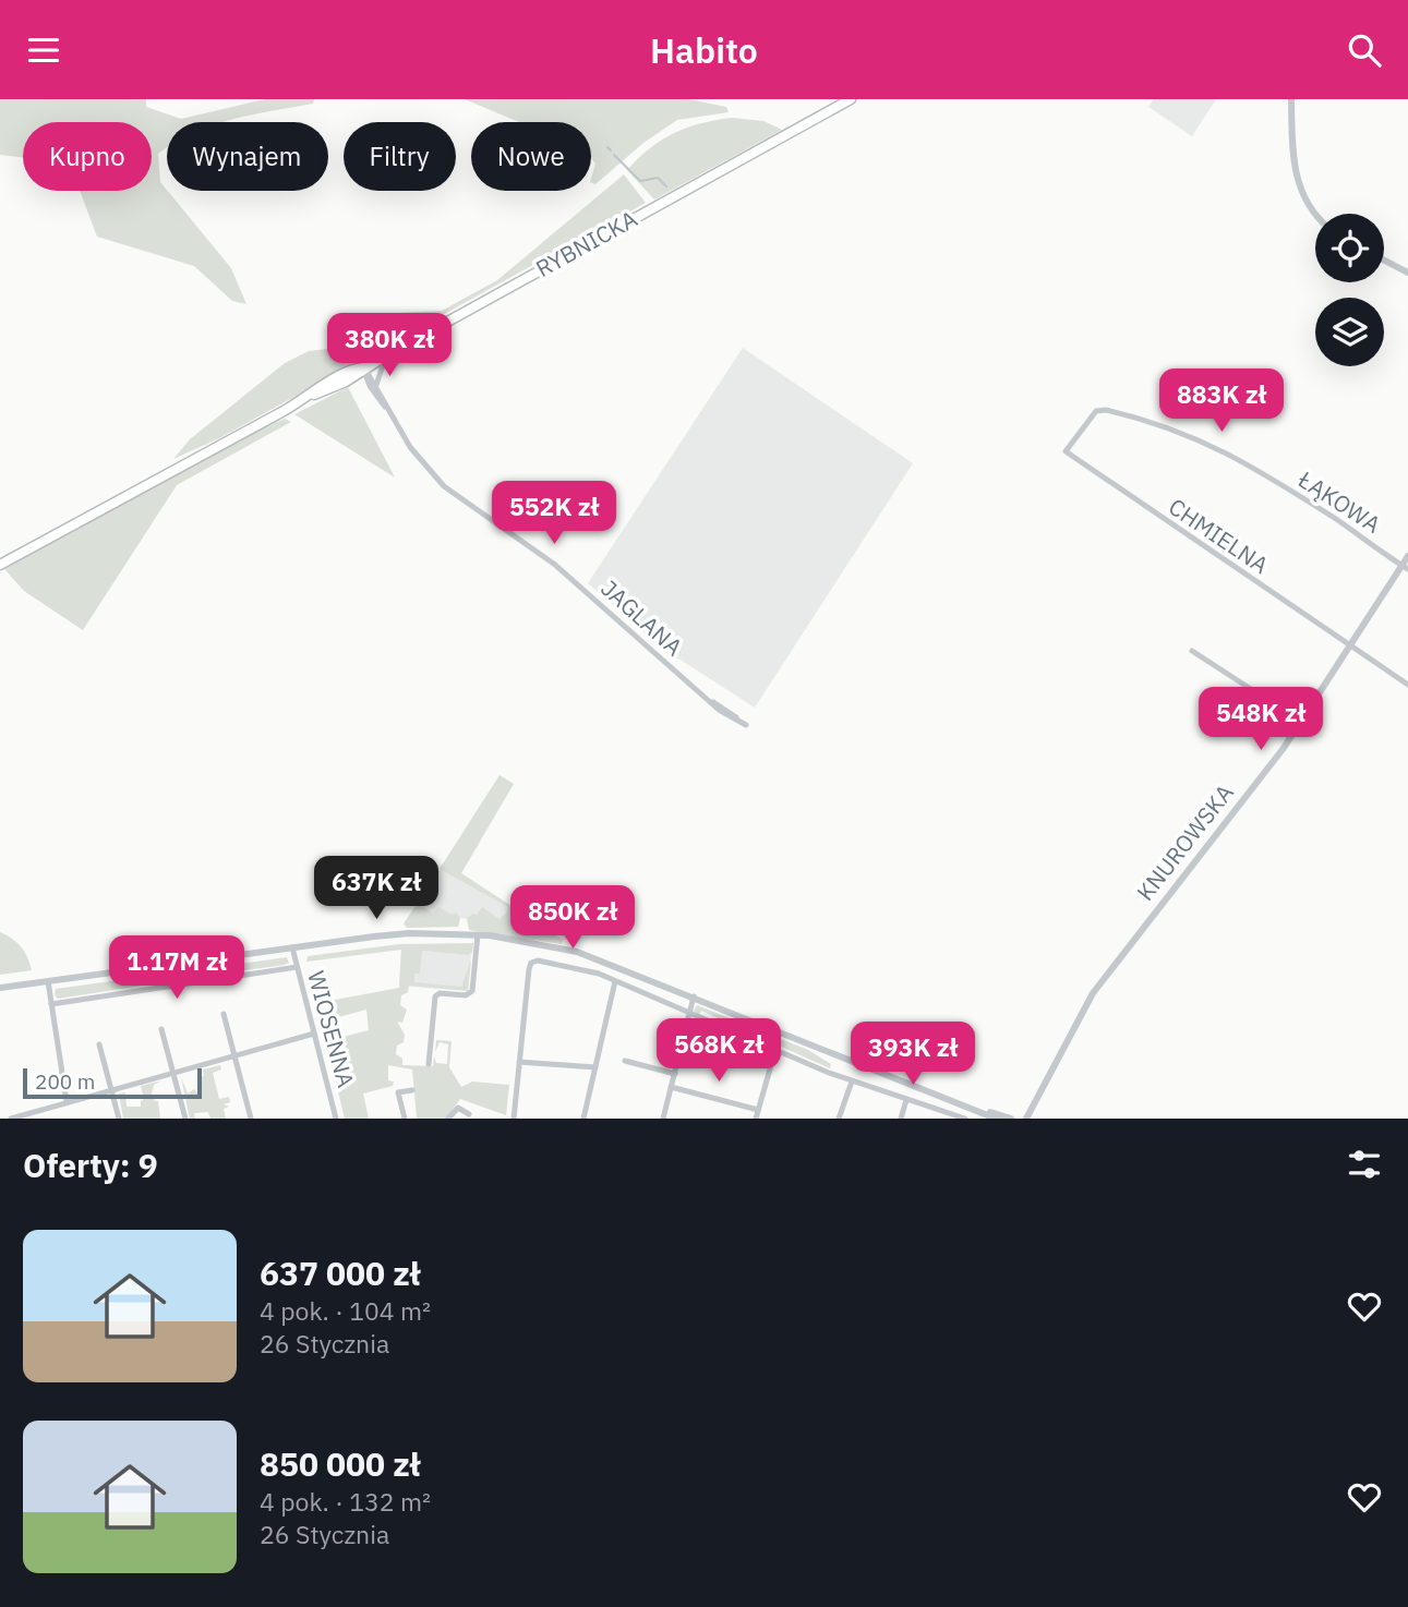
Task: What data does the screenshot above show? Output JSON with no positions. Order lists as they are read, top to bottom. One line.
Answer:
{"streets":{"main road":["RYBNICKA"],"street":["ŁĄKOWA","CHMIELNA","JAGLANA","KNUROWSKA","WIOSENNA"]},"crossings":[["RYBNICKA","JAGLANA"],["ŁĄKOWA","CHMIELNA"],["ŁĄKOWA","KNUROWSKA"],["CHMIELNA","KNUROWSKA"]],"scale_bar":"200 m","page":{"header":"Habito","chip":["Kupno","Wynajem","Filtry","Nowe"],"price":["380K zł","883K zł","552K zł","548K zł","637K zł","850K zł","1.17M zł","568K zł","393K zł"],"scale":"200 m","heading":"Oferty: 9","list":[{"name":"637 000 zł","note":"4 pok. · 104 m² · 26 Stycznia"},{"name":"850 000 zł","note":"4 pok. · 132 m² · 26 Stycznia"}]}}
